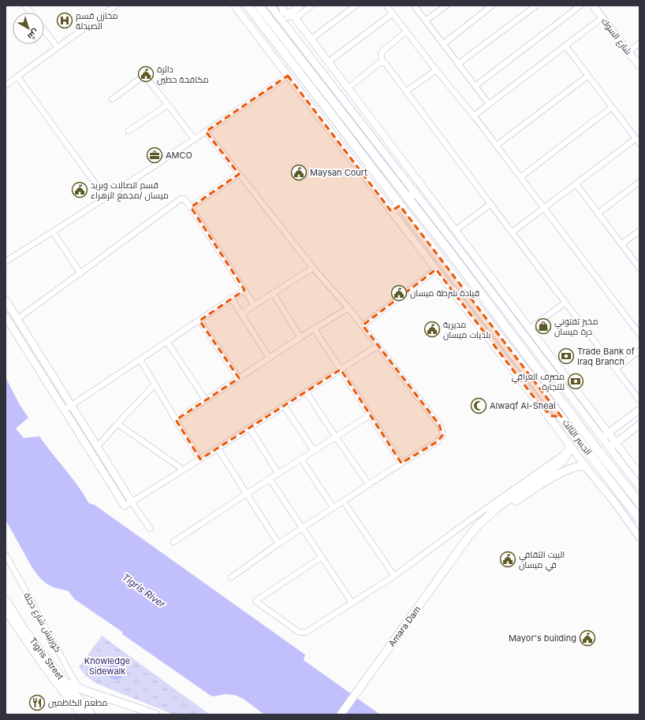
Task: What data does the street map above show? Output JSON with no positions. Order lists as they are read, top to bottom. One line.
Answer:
{"streets":{"main road":["الجسر الثالث","Amara Dam","Tigris Street"],"street":["شارع السوك","كورنيش شارع دجلة"]},"water":["Tigris River"],"parks":["Knowledge Sidewalk"],"places":{"hospital":["مخازن قسم الصيدلة"],"public building":["دائرة مكافحة حطين","Maysan Court","قسم اتصالات وبريد ميسان /مجمع الزهراء","قيادة شرطة ميسان","مديرية بلديات ميسان","البيت الثقافي في ميسان","Mayor's building"],"office":["AMCO"],"shop":["مخبز تفتوني درة ميسان"],"bank":["Trade Bank of Iraq Branch","مصرف العراقي للتجارة"],"mosque":["Alwaqf Al-Sheai"],"restaurant":["مطعم الكاظمين"]},"north":"bottom right"}
